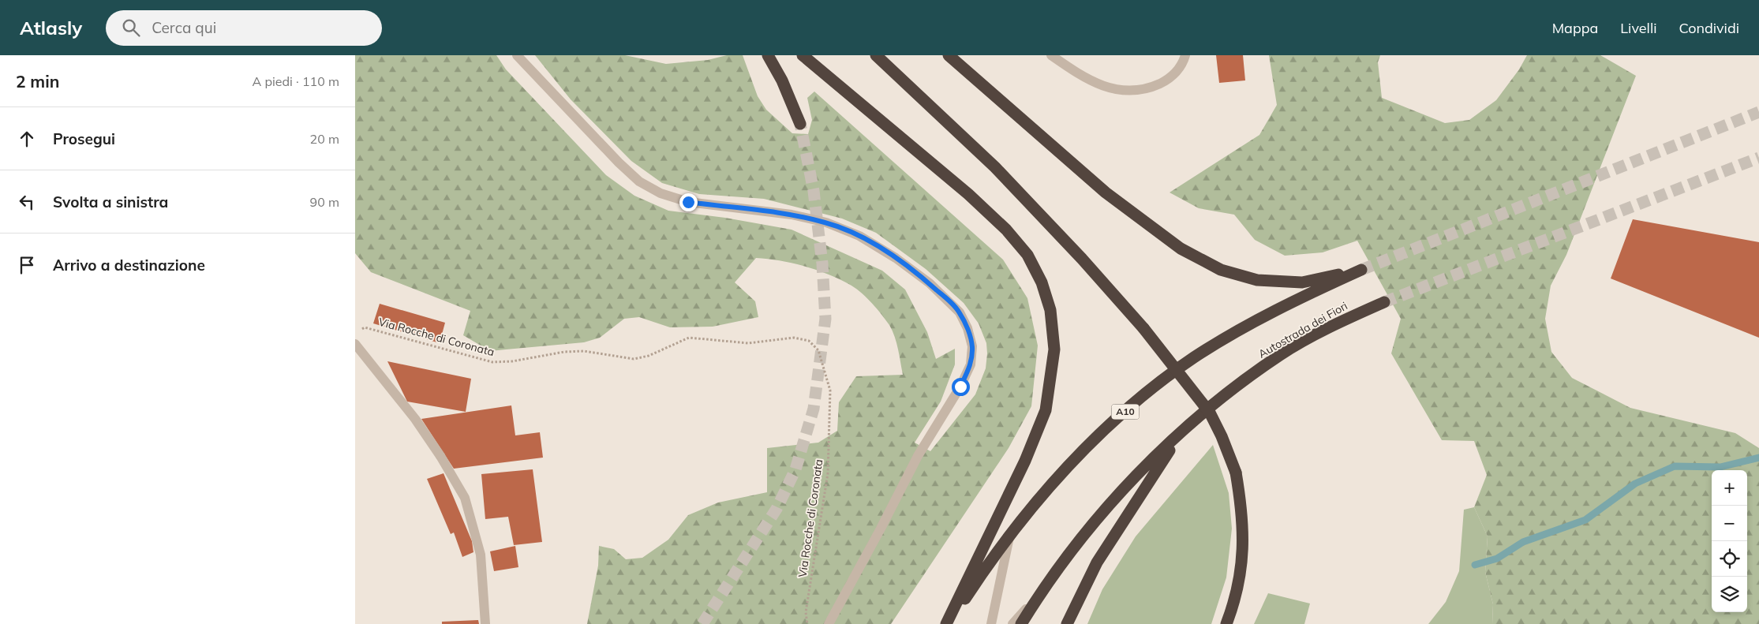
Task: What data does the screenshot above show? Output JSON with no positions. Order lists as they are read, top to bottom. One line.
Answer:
{"streets":{"highway":["Autostrada dei Fiori","A10"],"path":["Via Rocche di Coronata"]},"page":{"header":"Atlasly","search":"Cerca qui","nav":["Mappa","Livelli","Condividi"],"heading":["2 min","A piedi · 110 m"],"list":[["Prosegui","20 m"],["Svolta a sinistra","90 m"],"Arrivo a destinazione"],"map_buttons":["+","−"]}}
